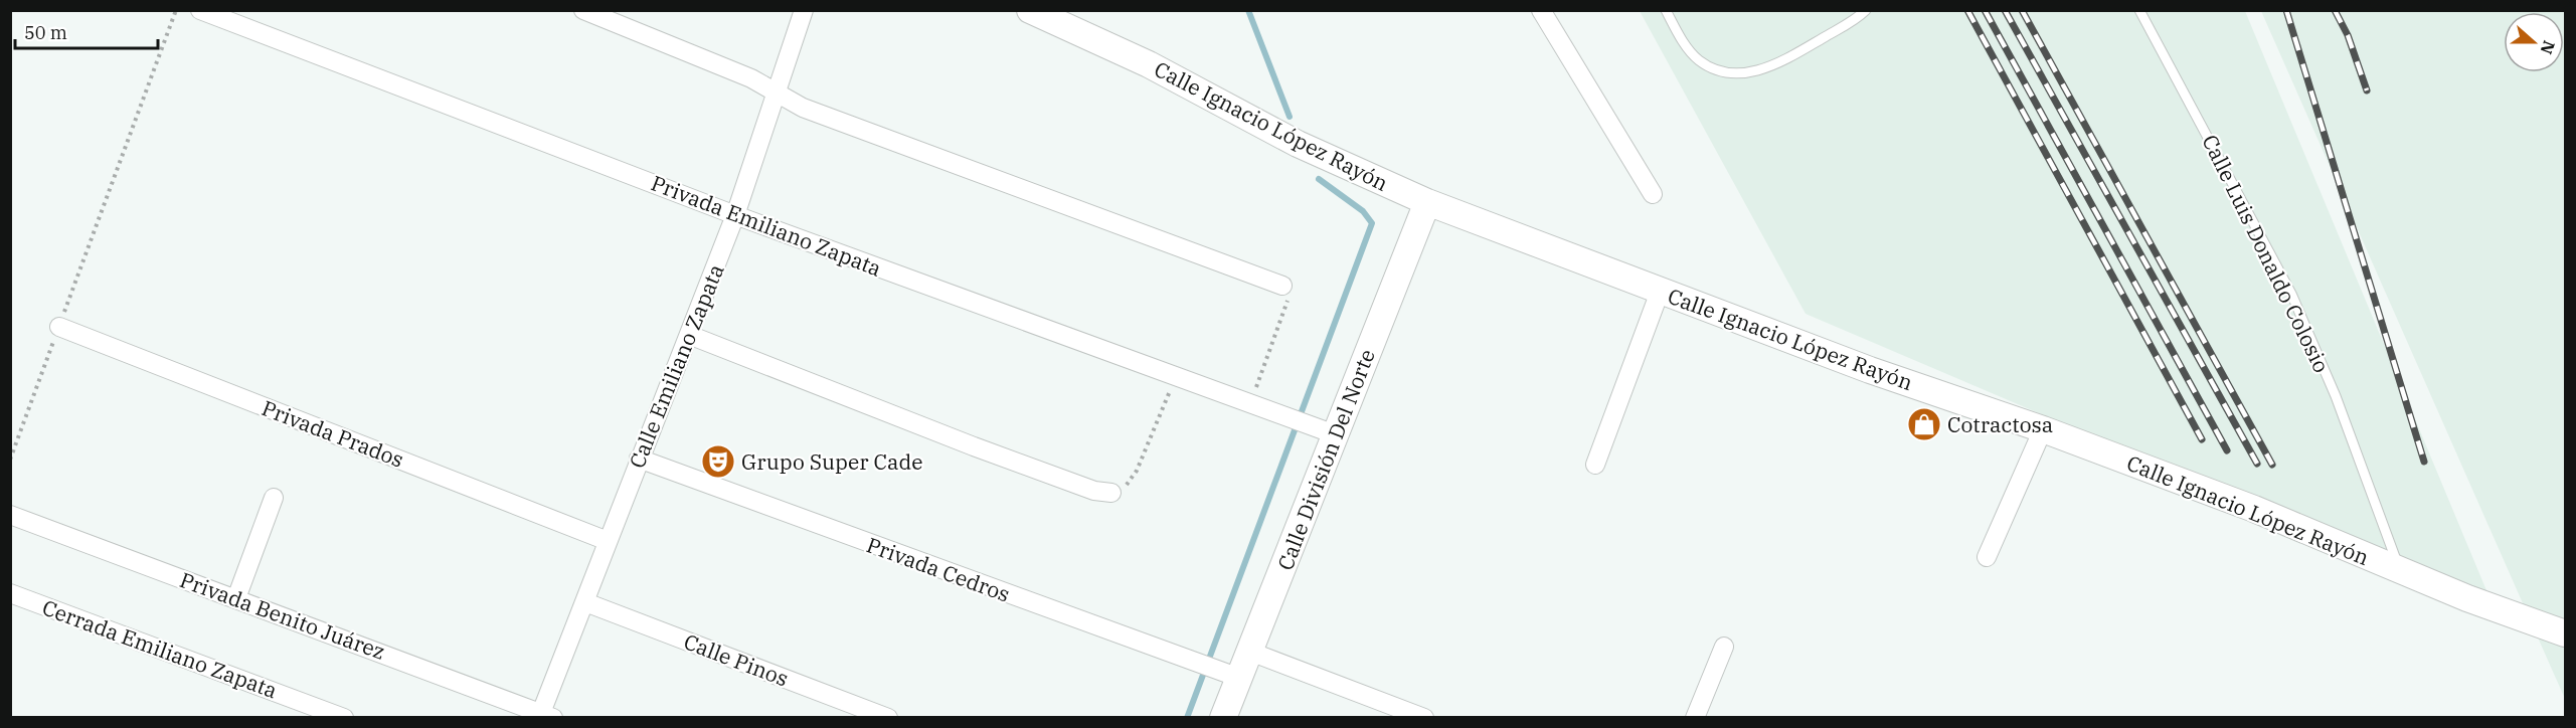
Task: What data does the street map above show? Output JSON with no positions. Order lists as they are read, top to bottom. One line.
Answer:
{"streets":{"main road":["Calle Ignacio López Rayón","Calle División Del Norte"],"street":["Privada Emiliano Zapata","Calle Emiliano Zapata","Privada Prados","Privada Cedros","Privada Benito Juárez","Cerrada Emiliano Zapata","Calle Pinos"],"lane":["Calle Luis Donaldo Colosio"]},"crossings":[["Calle Ignacio López Rayón","Calle Luis Donaldo Colosio"],["Calle Ignacio López Rayón","Calle División Del Norte"],["Privada Emiliano Zapata","Calle Emiliano Zapata"],["Privada Emiliano Zapata","Calle División Del Norte"],["Calle Emiliano Zapata","Privada Prados"],["Calle Emiliano Zapata","Privada Cedros"],["Calle Emiliano Zapata","Privada Benito Juárez"],["Calle Emiliano Zapata","Calle Pinos"],["Calle División Del Norte","Privada Cedros"]],"places":{"shop":["Cotractosa"],"theatre":["Grupo Super Cade"]},"scale_bar":"50 m","north":"right"}
